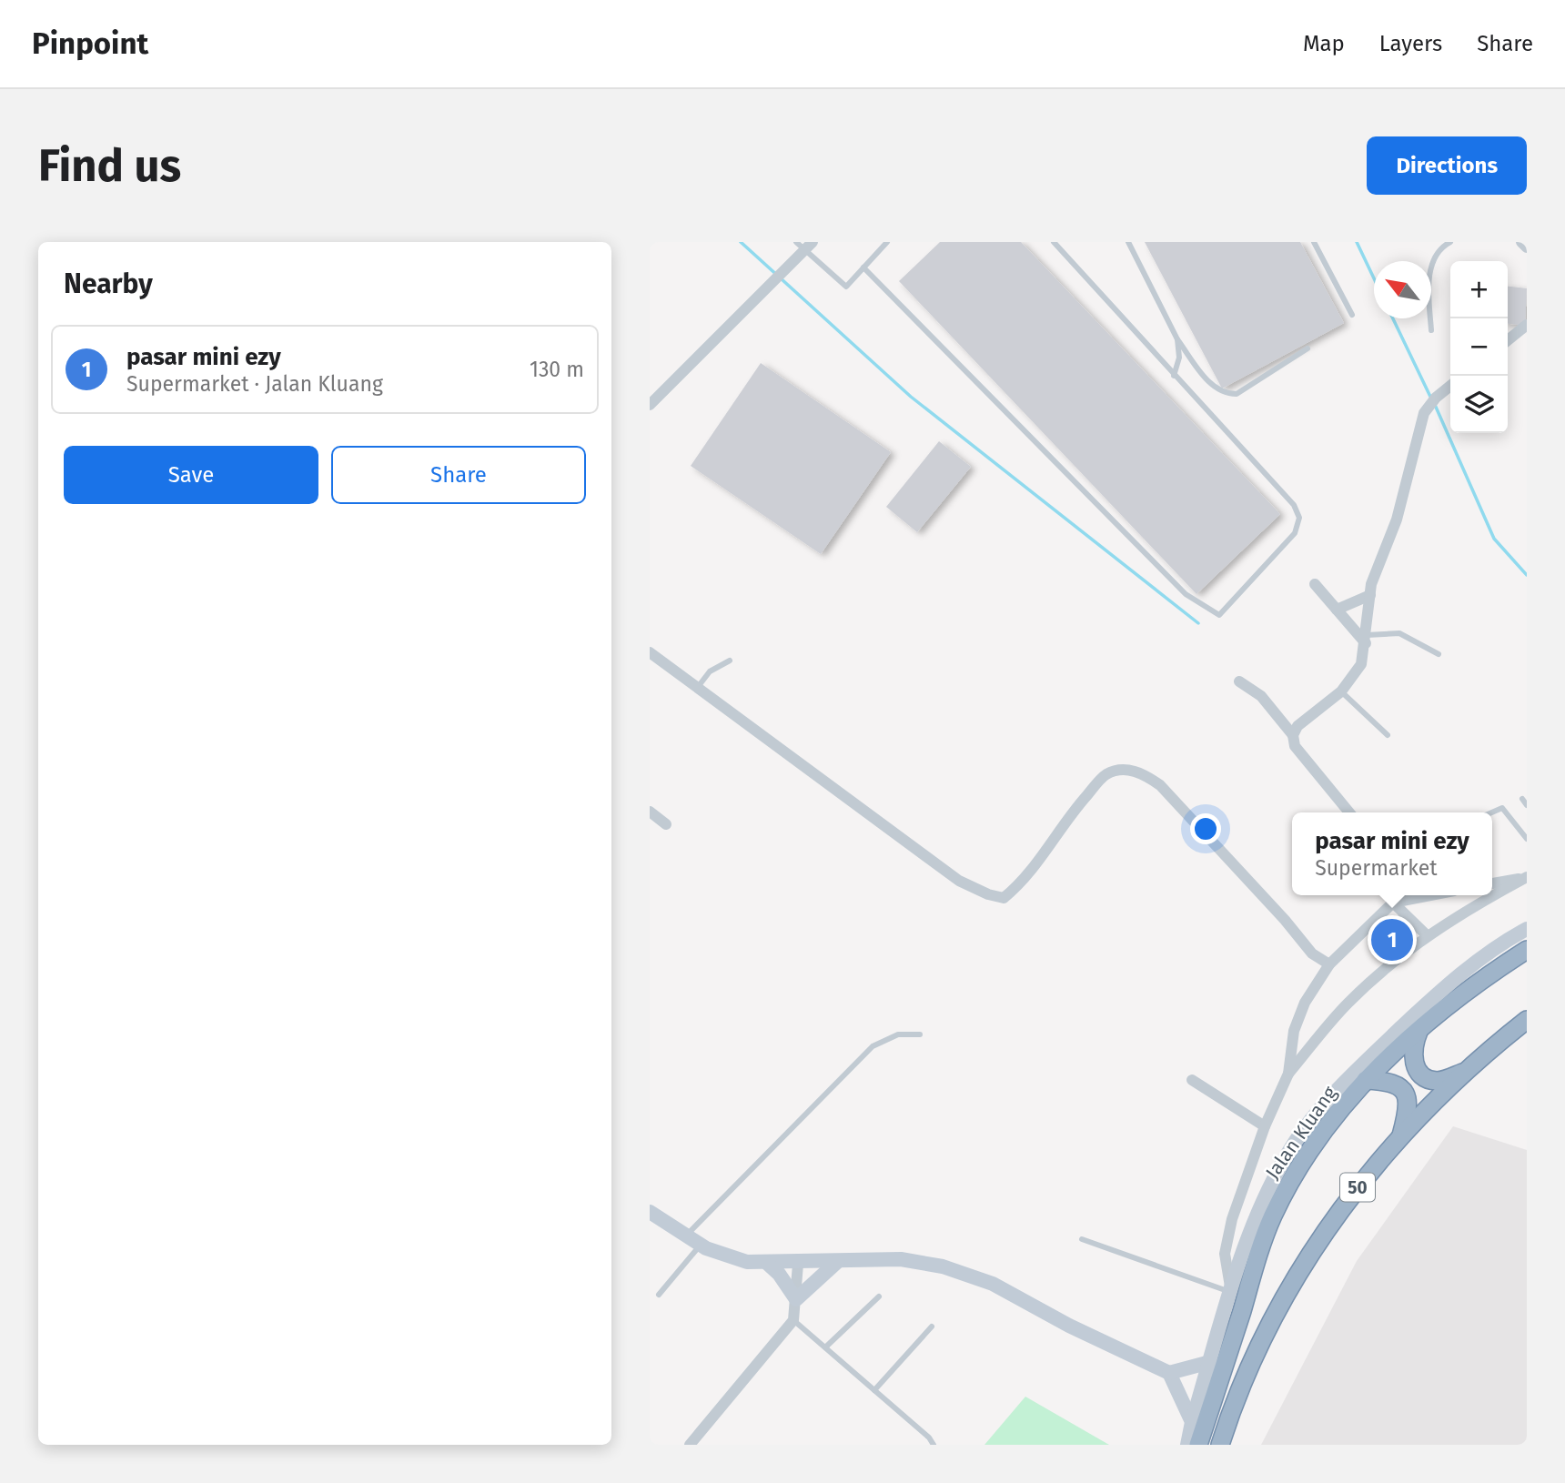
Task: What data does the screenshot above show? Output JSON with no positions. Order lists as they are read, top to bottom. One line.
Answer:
{"streets":{"highway":["Jalan Kluang","50"]},"north":"top left","page":{"header":"Pinpoint","nav":["Map","Layers","Share"],"buttons":["Directions",["Save","Share"]],"title":"Find us","heading":"Nearby","map_buttons":["+","−"],"list":[{"mark":"1","name":"pasar mini ezy","note":"Supermarket · Jalan Kluang","value":"130 m"}],"popup":["pasar mini ezy","Supermarket"],"pins":"1"}}
